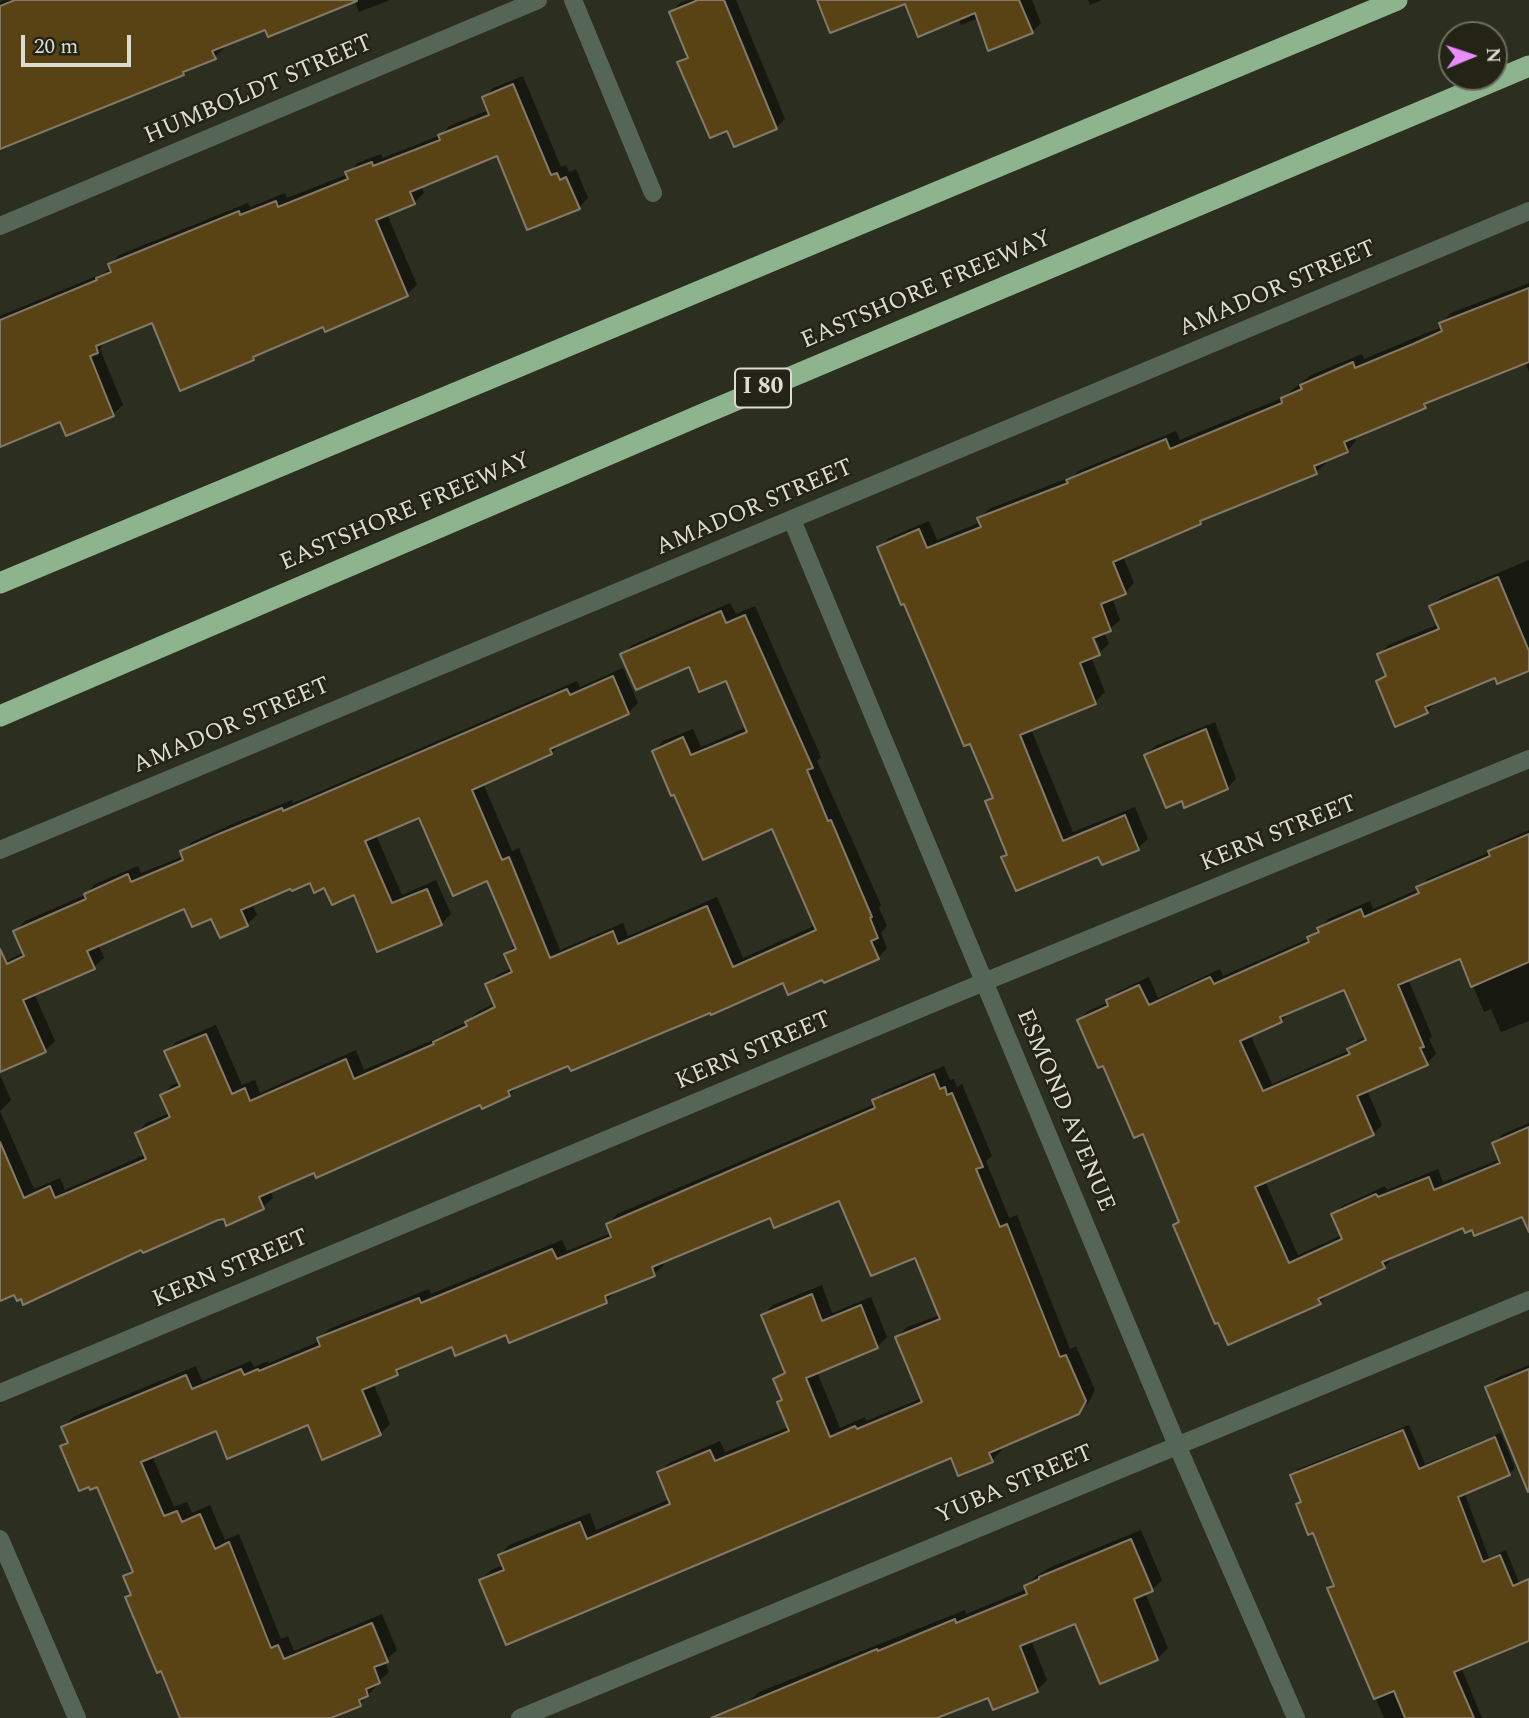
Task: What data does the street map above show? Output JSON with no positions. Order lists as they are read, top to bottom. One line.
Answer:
{"streets":{"highway":["EASTSHORE FREEWAY","I 80"],"street":["HUMBOLDT STREET","AMADOR STREET","KERN STREET","ESMOND AVENUE","YUBA STREET"]},"crossings":[["AMADOR STREET","ESMOND AVENUE"],["KERN STREET","ESMOND AVENUE"],["ESMOND AVENUE","YUBA STREET"]],"scale_bar":"20 m","north":"right"}
